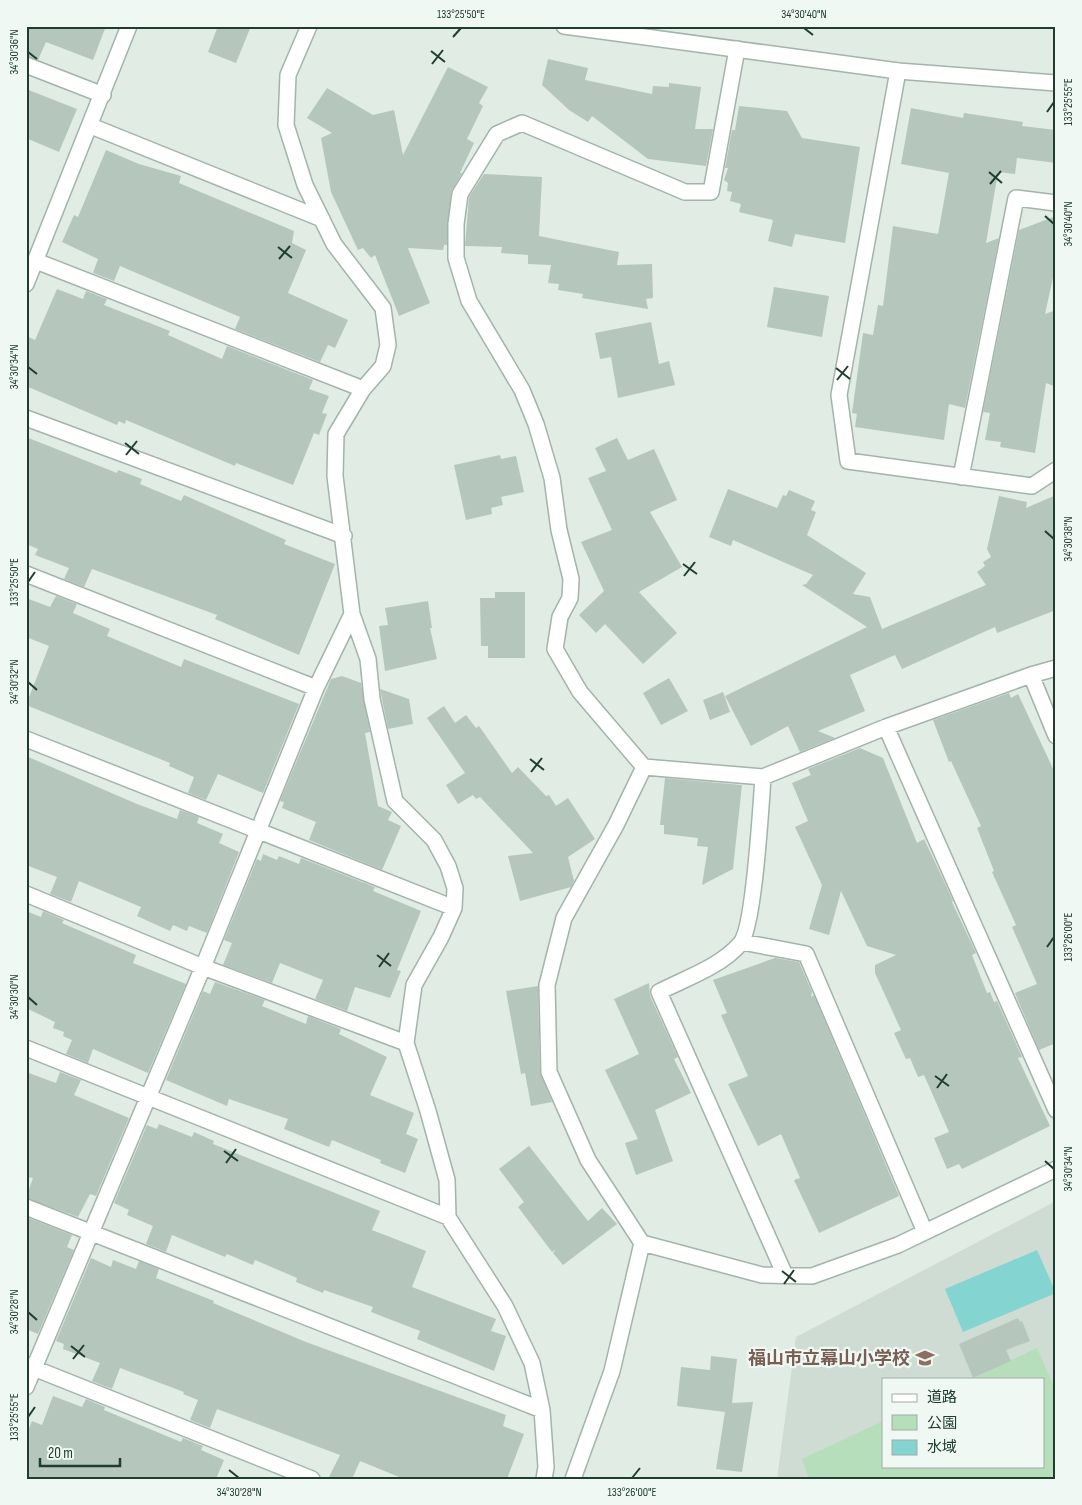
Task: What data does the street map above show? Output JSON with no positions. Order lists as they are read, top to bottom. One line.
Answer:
{"places":{"school or university":["福山市立幕山小学校"]},"legend":["道路","公園","水域"],"scale_bar":"20 m","coordinates":["133°25'50\"E","34°30'40\"N","34°30'36\"N","133°25'55\"E","34°30'34\"N","34°30'38\"N","34°30'32\"N","133°26'00\"E","34°30'30\"N","34°30'28\"N"]}
